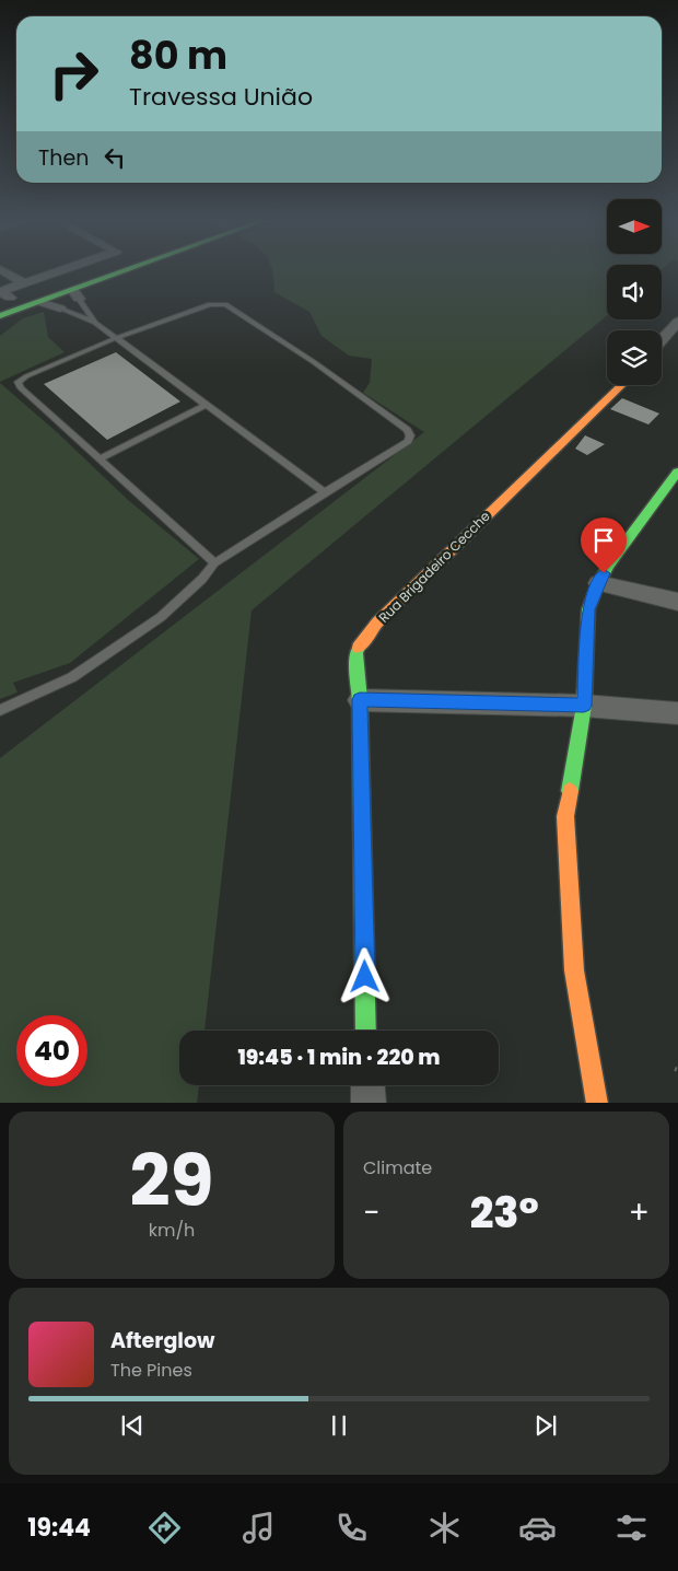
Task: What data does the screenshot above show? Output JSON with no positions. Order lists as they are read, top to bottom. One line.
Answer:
{"streets":{"street":["Rua Brigadeiro Cecche"]},"north":"right","page":{"turn":["80 m","Travessa União"],"then":"Then","limit":"40","trip":"19:45 · 1 min · 220 m","tile":[["29","km/h"],"Climate"],"heat":["−","23°","+"],"song":["Afterglow","The Pines"],"tabs":"19:44"}}
